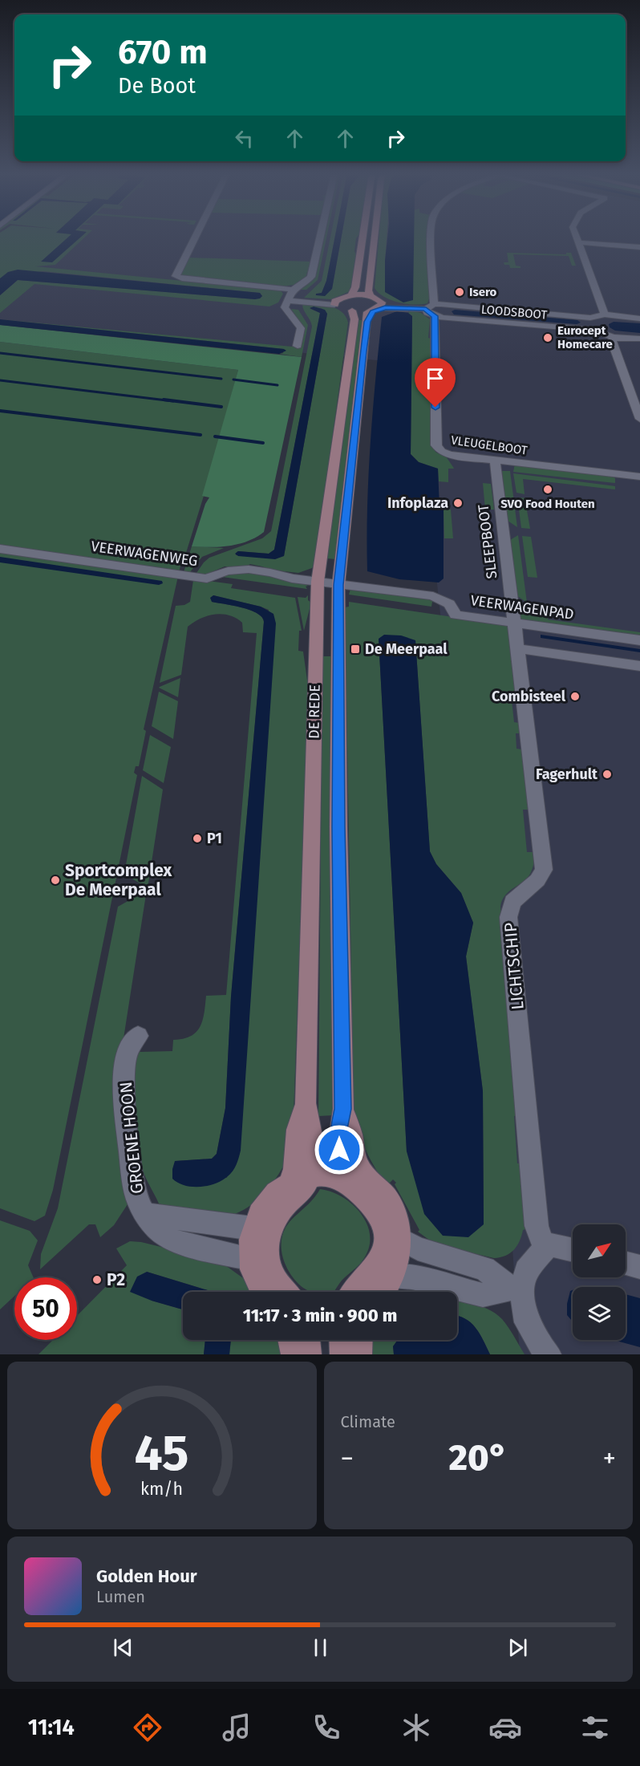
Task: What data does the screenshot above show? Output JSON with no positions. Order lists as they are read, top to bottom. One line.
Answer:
{"streets":{"main road":["DE REDE"],"street":["LOODSBOOT","VLEUGELBOOT","SLEEPBOOT","VEERWAGENWEG","VEERWAGENPAD","LICHTSCHIP","GROENE HOON"]},"crossings":[["LOODSBOOT","VLEUGELBOOT"],["VLEUGELBOOT","SLEEPBOOT"],["SLEEPBOOT","VEERWAGENPAD"],["SLEEPBOOT","LICHTSCHIP"],["VEERWAGENWEG","VEERWAGENPAD"],["VEERWAGENWEG","DE REDE"],["VEERWAGENPAD","DE REDE"]],"places":{"other":["Isero","Eurocept Homecare","SVO Food Houten","Infoplaza","Combisteel","Fagerhult","P1","Sportcomplex De Meerpaal","P2"],"transit":["De Meerpaal"]},"north":"top right","page":{"turn":["670 m","De Boot"],"limit":"50","trip":"11:17 · 3 min · 900 m","tile":"Climate","heat":["−","20°","+"],"song":["Golden Hour","Lumen"],"tabs":"11:14","gauge":["45","km/h"]}}
